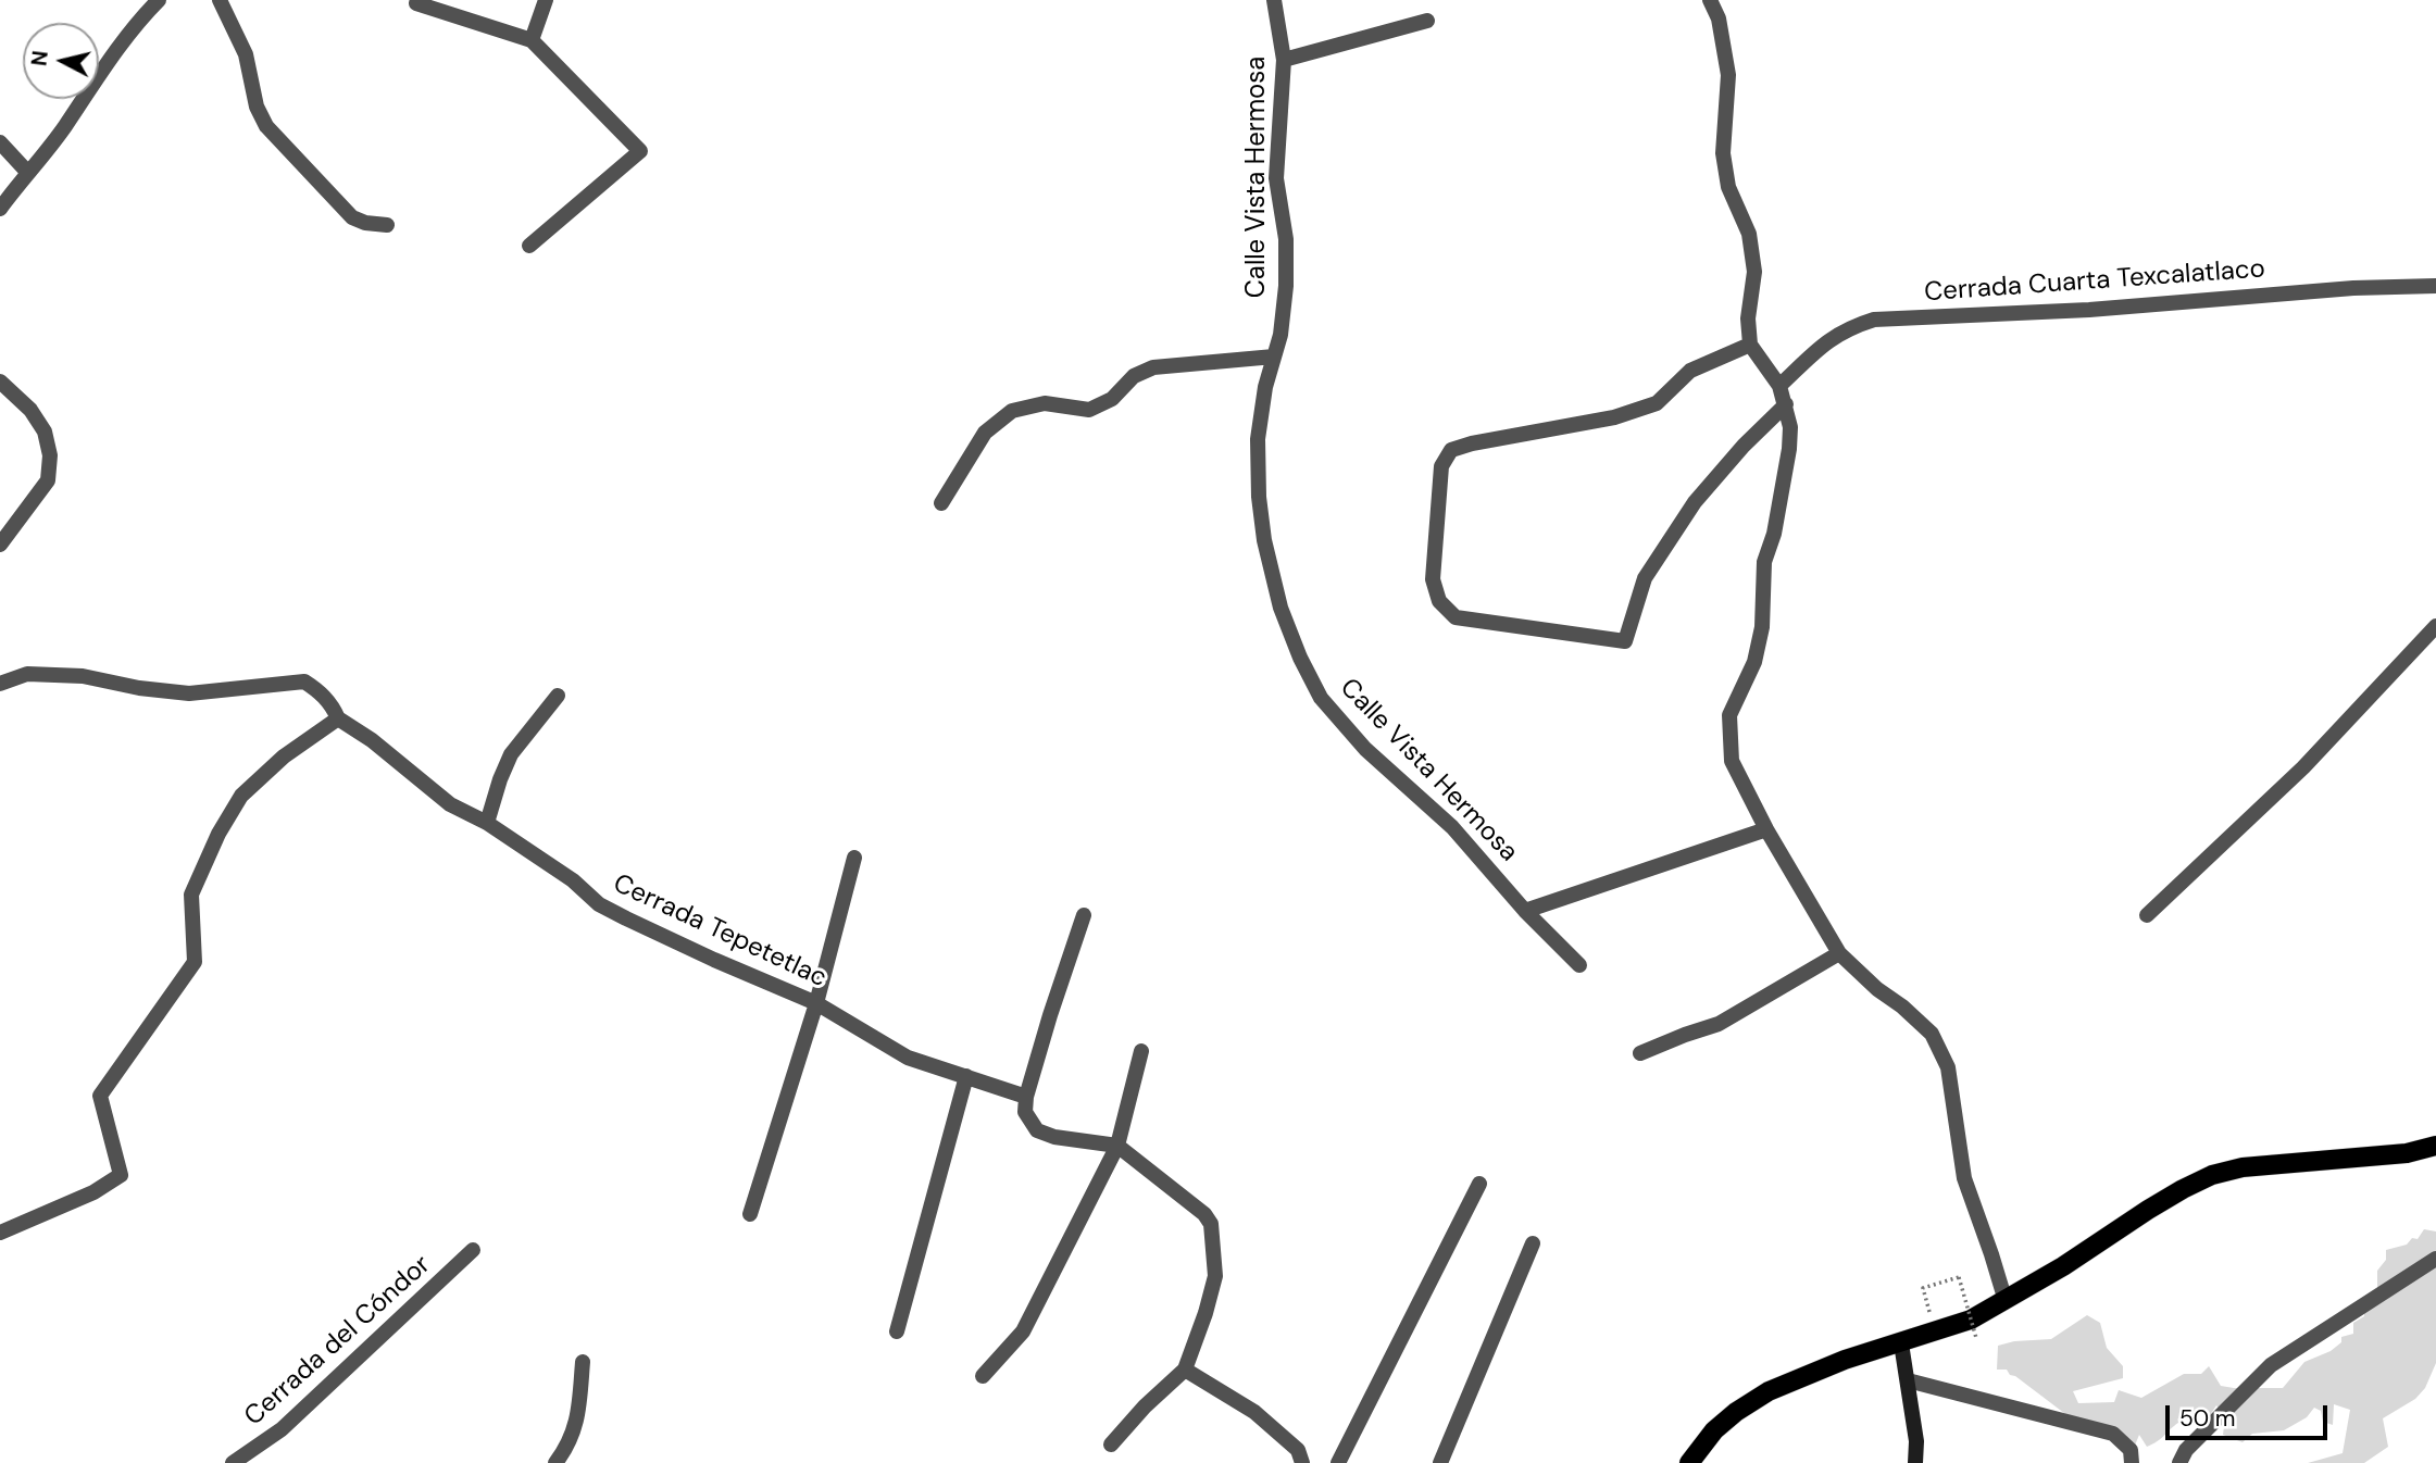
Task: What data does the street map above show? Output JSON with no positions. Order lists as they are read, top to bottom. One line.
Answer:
{"streets":{"street":["Calle Vista Hermosa","Cerrada Cuarta Texcalatlaco","Cerrada Tepetetlac","Cerrada del Cóndor"]},"scale_bar":"50 m","north":"left"}
